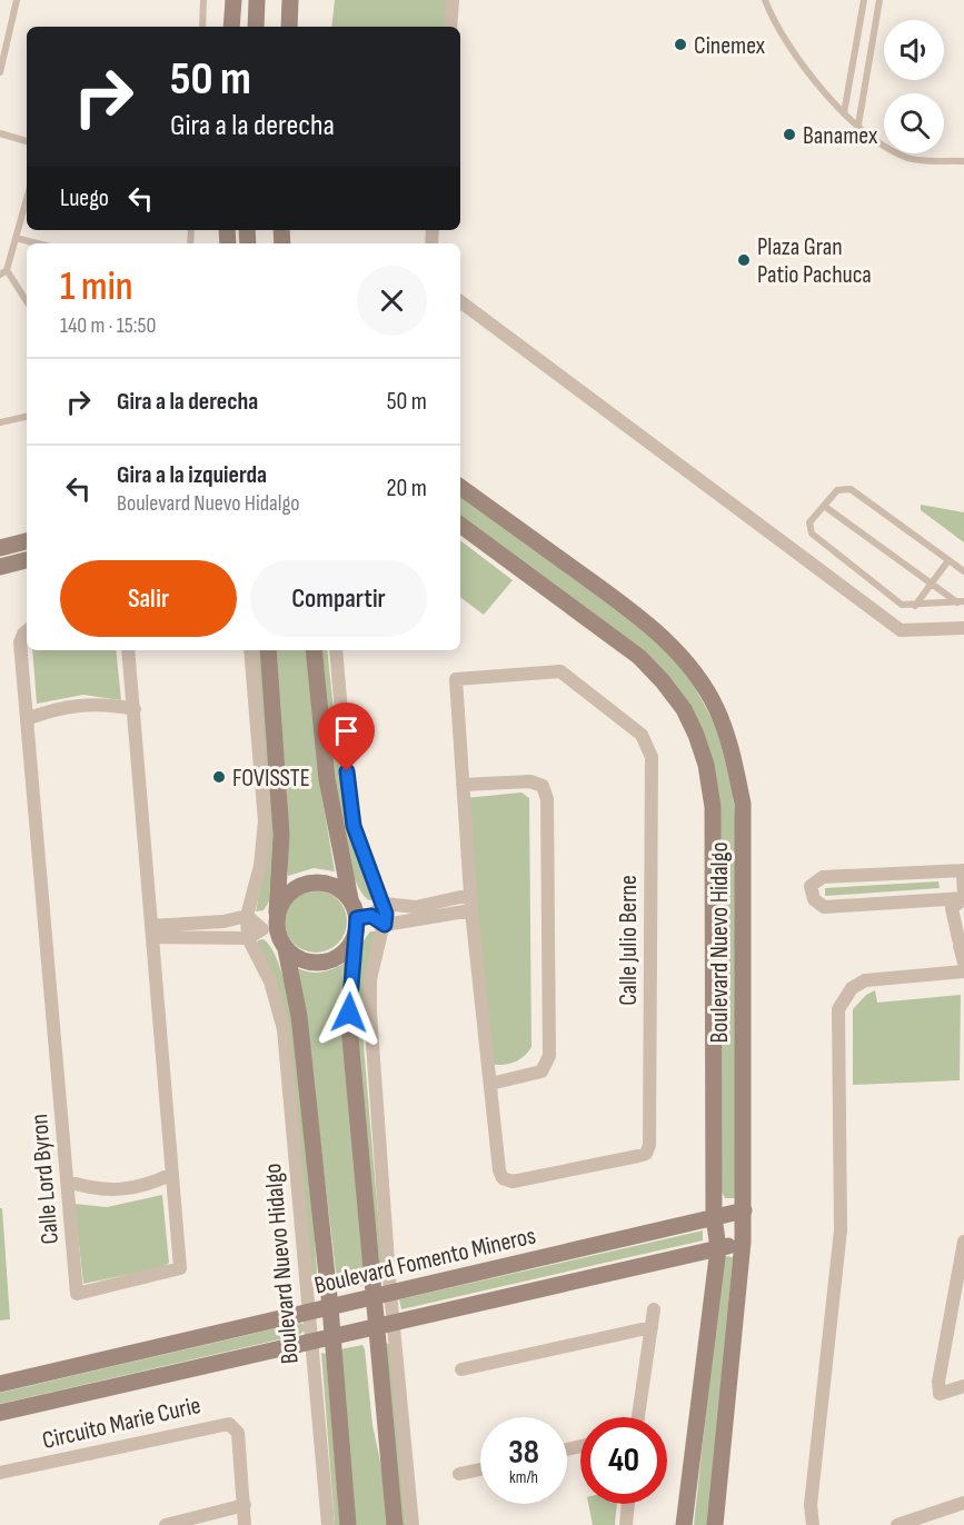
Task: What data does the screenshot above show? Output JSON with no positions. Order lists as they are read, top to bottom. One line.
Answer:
{"streets":{"street":["Calle Julio Berne","Boulevard Nuevo Hidalgo","Calle Lord Byron","Boulevard Fomento Mineros","Circuito Marie Curie"]},"crossings":[["Boulevard Nuevo Hidalgo","Boulevard Fomento Mineros"]],"places":["Cinemex","Banamex","Plaza Gran Patio Pachuca","FOVISSTE"],"page":{"turn":["50 m","Gira a la derecha"],"then":"Luego","heading":["1 min","140 m · 15:50"],"list":[{"name":"Gira a la derecha","value":"50 m"},{"name":"Gira a la izquierda","note":"Boulevard Nuevo Hidalgo","value":"20 m"}],"buttons":["Salir","Compartir"],"speed":"38 km/h","limit":"40"}}
